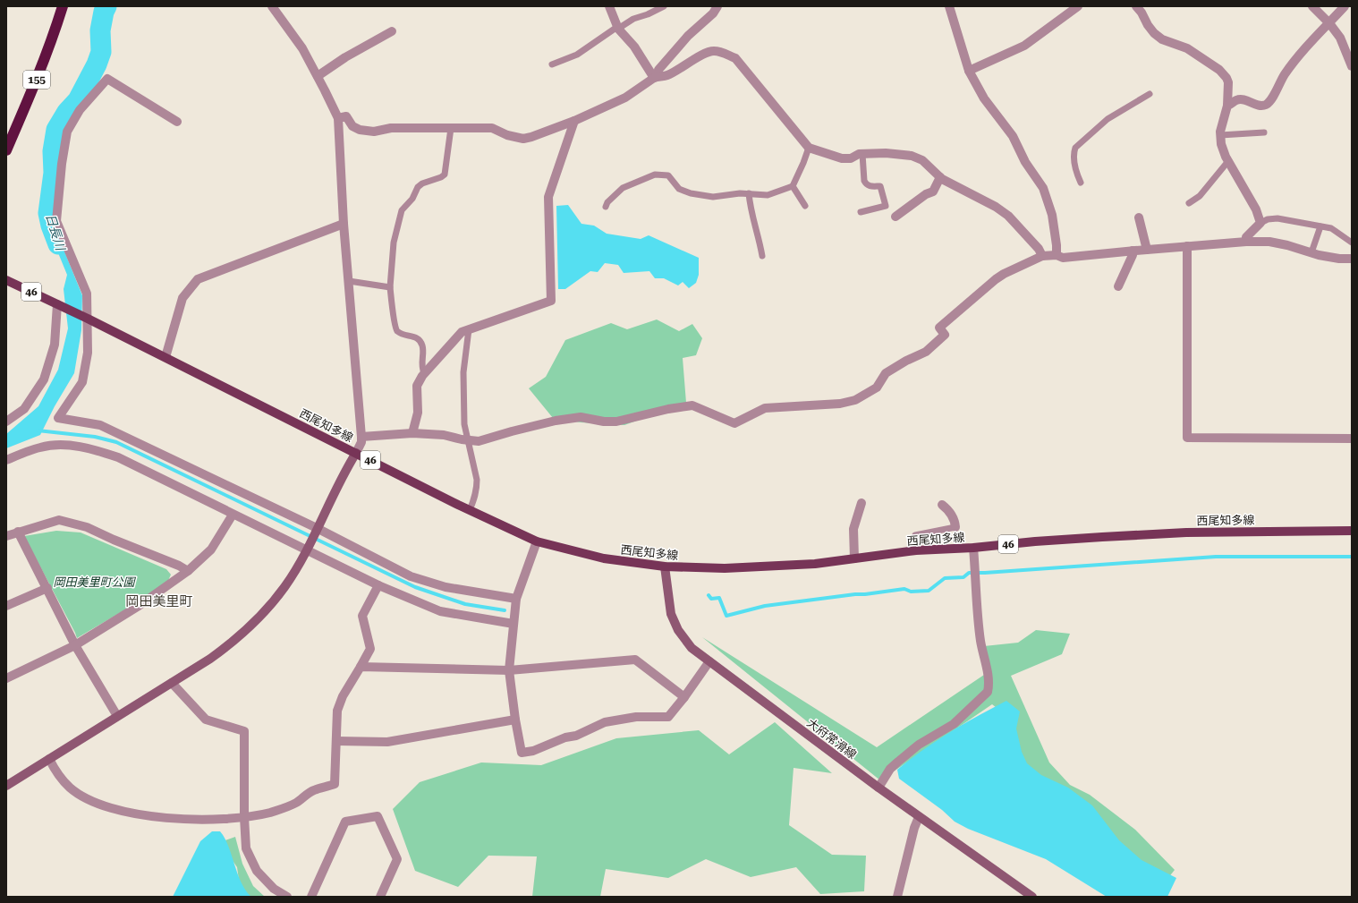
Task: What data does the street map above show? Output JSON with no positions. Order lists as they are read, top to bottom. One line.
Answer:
{"streets":{"highway":["155"],"main road":["46","西尾知多線","大府常滑線"]},"crossings":[["西尾知多線","大府常滑線"]],"districts":["岡田美里町"],"water":["日長川"],"parks":["岡田美里町公園"]}
